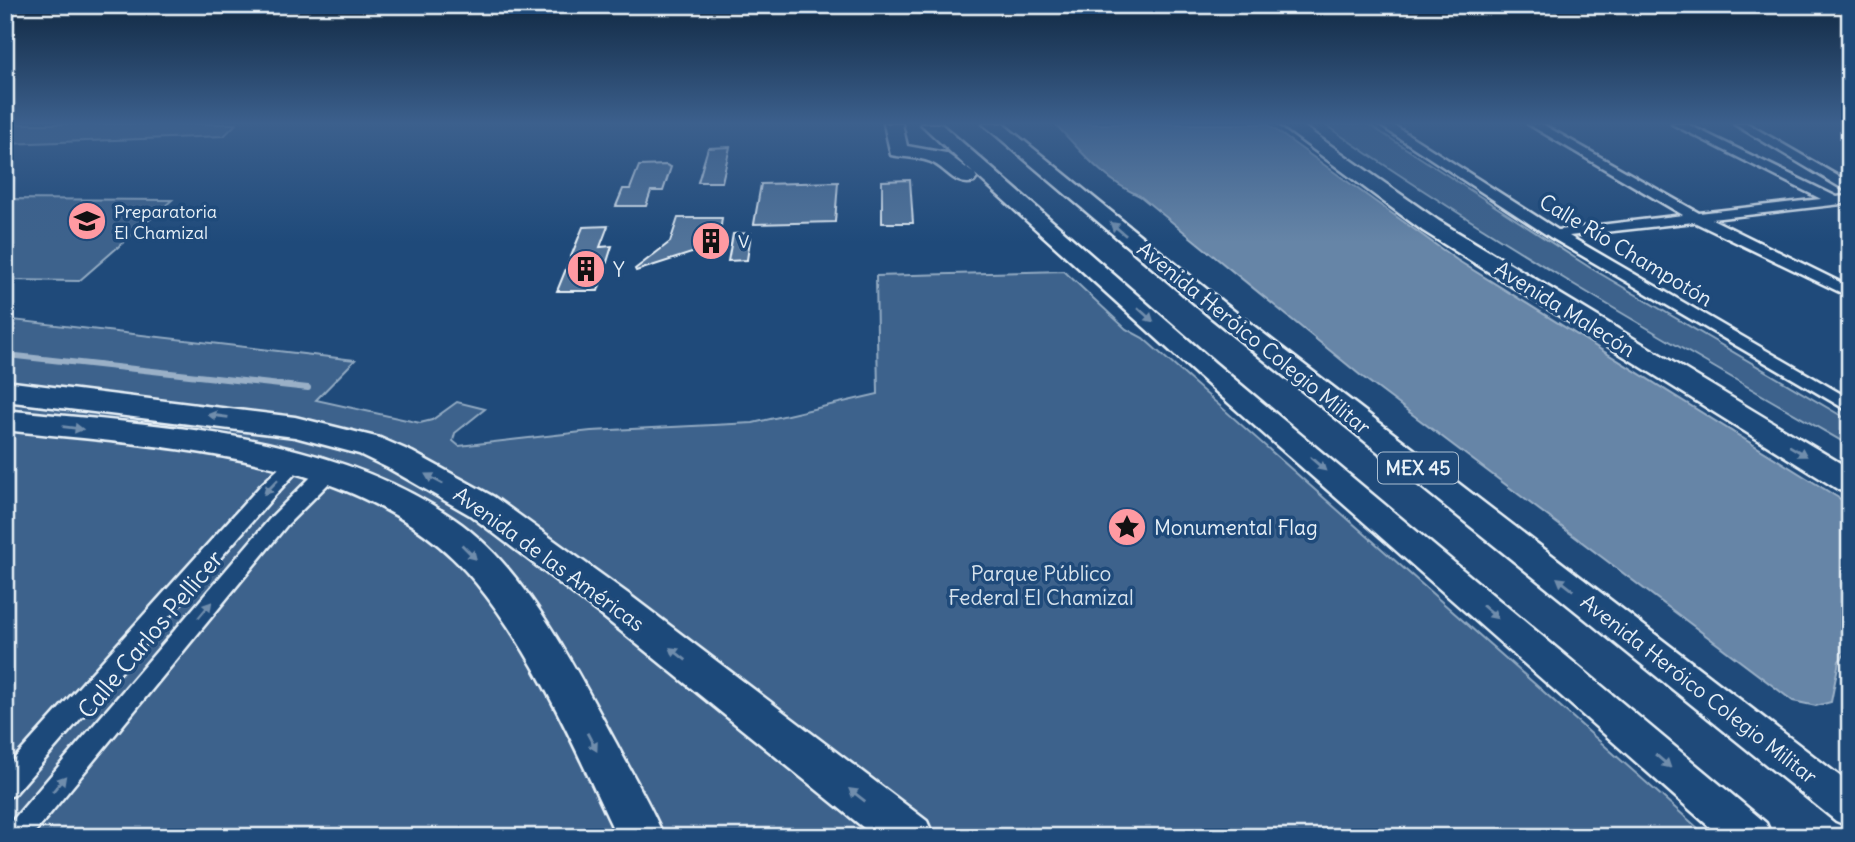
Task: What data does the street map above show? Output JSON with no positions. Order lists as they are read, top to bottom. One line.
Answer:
{"streets":{"highway":["Avenida de las Américas"],"main road":["Avenida Malecón","Avenida Heróico Colegio Militar","MEX 45"],"street":["Calle Río Champotón","Calle Carlos Pellicer"]},"crossings":[["Avenida de las Américas","Calle Carlos Pellicer"]],"parks":["Parque Público Federal El Chamizal"],"places":{"school or university":["Preparatoria El Chamizal"],"building":["V","Y"],"place":["Monumental Flag"]}}
